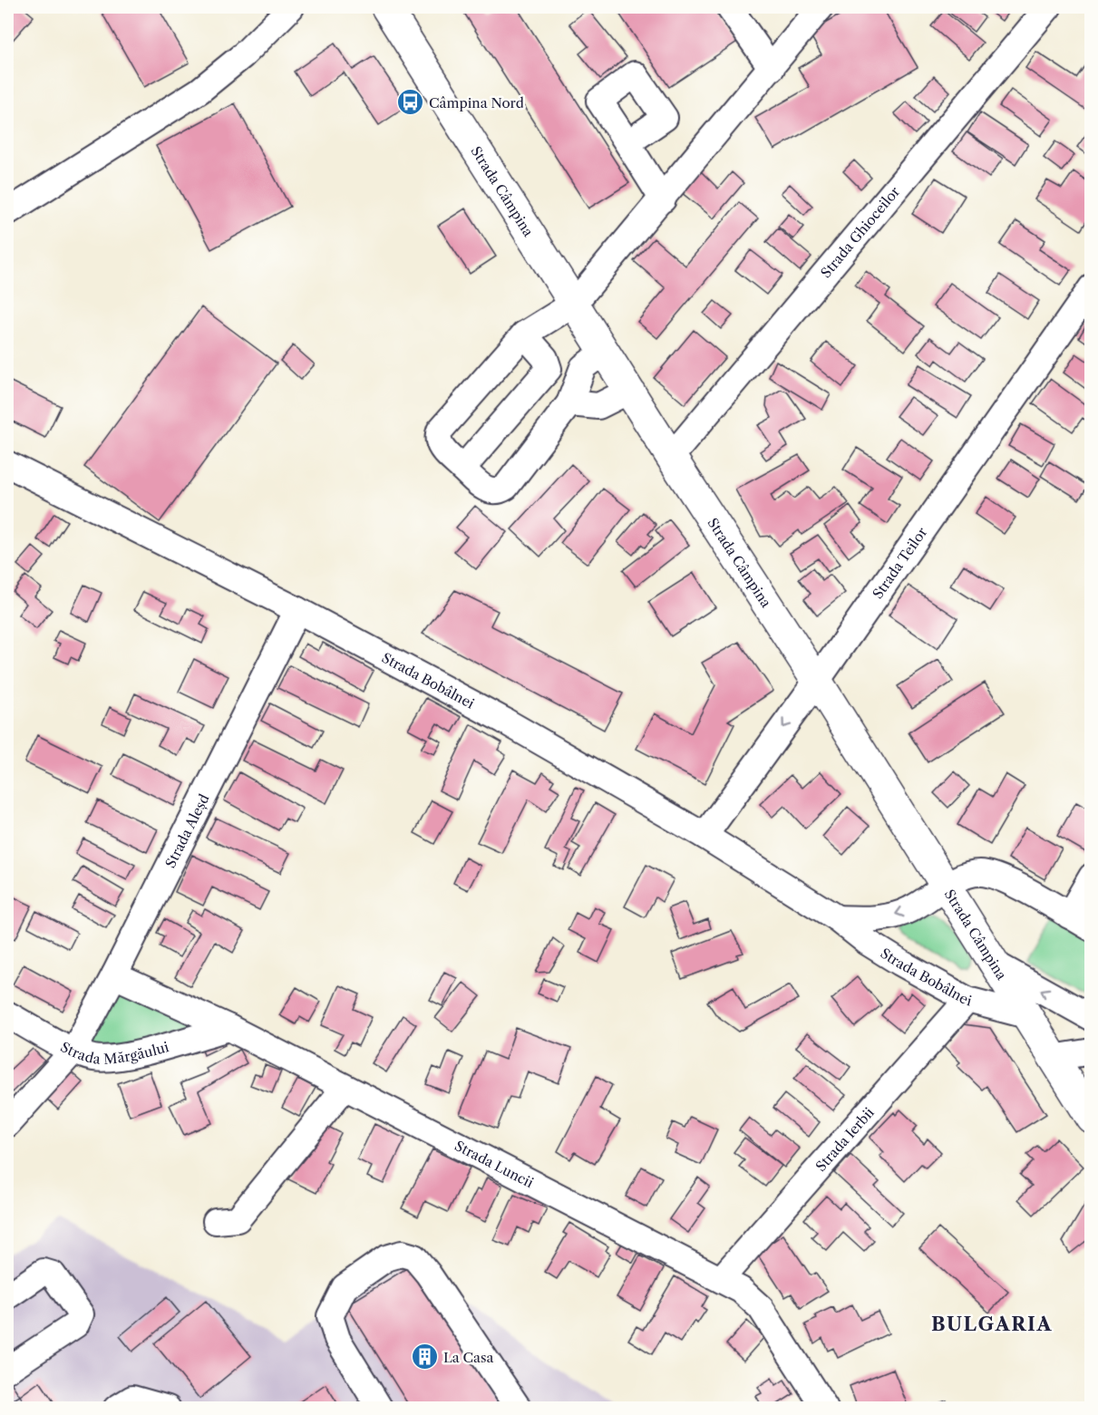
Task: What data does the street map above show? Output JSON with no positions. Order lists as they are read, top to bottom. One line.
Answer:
{"streets":{"main road":["Strada Câmpina"],"street":["Strada Ghioceilor","Strada Teilor","Strada Bobâlnei","Strada Aleșd","Strada Mărgăului","Strada Ierbii","Strada Luncii"]},"crossings":[["Strada Câmpina","Strada Ghioceilor"],["Strada Câmpina","Strada Teilor"],["Strada Câmpina","Strada Bobâlnei"],["Strada Teilor","Strada Bobâlnei"],["Strada Bobâlnei","Strada Aleșd"],["Strada Bobâlnei","Strada Ierbii"],["Strada Aleșd","Strada Mărgăului"],["Strada Aleșd","Strada Luncii"],["Strada Mărgăului","Strada Luncii"],["Strada Ierbii","Strada Luncii"]],"districts":["BULGARIA"],"places":{"bus stop":["Câmpina Nord"],"building":["La Casa"]}}
